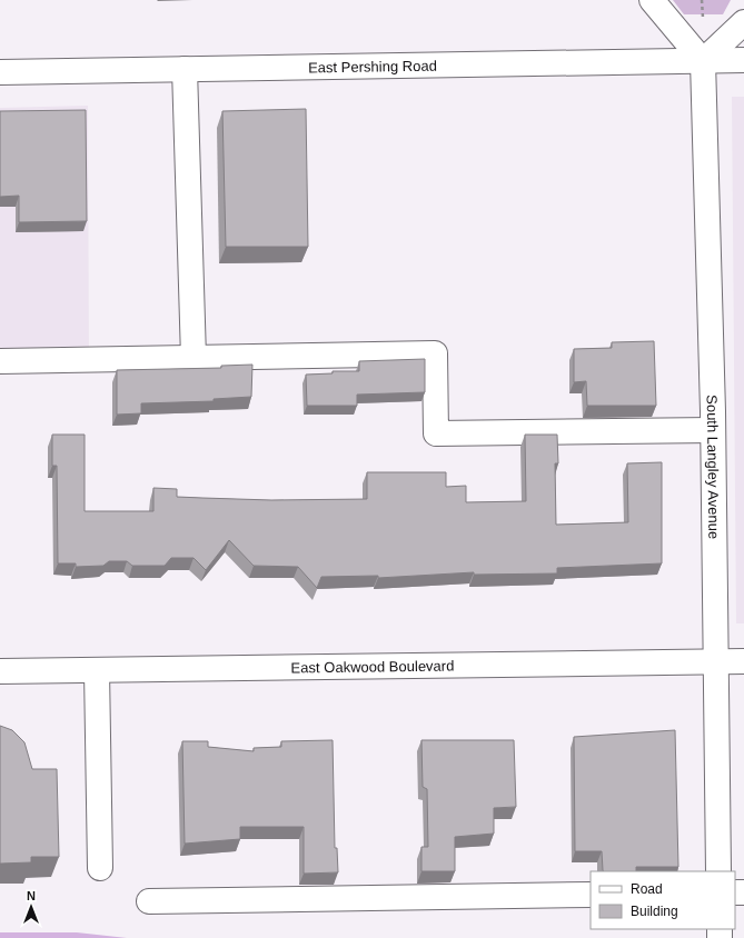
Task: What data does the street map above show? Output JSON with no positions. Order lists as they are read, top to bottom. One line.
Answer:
{"streets":{"street":["East Pershing Road","South Langley Avenue","East Oakwood Boulevard"]},"crossings":[["East Pershing Road","South Langley Avenue"],["South Langley Avenue","East Oakwood Boulevard"]],"legend":["Road","Building"],"north":"top"}
